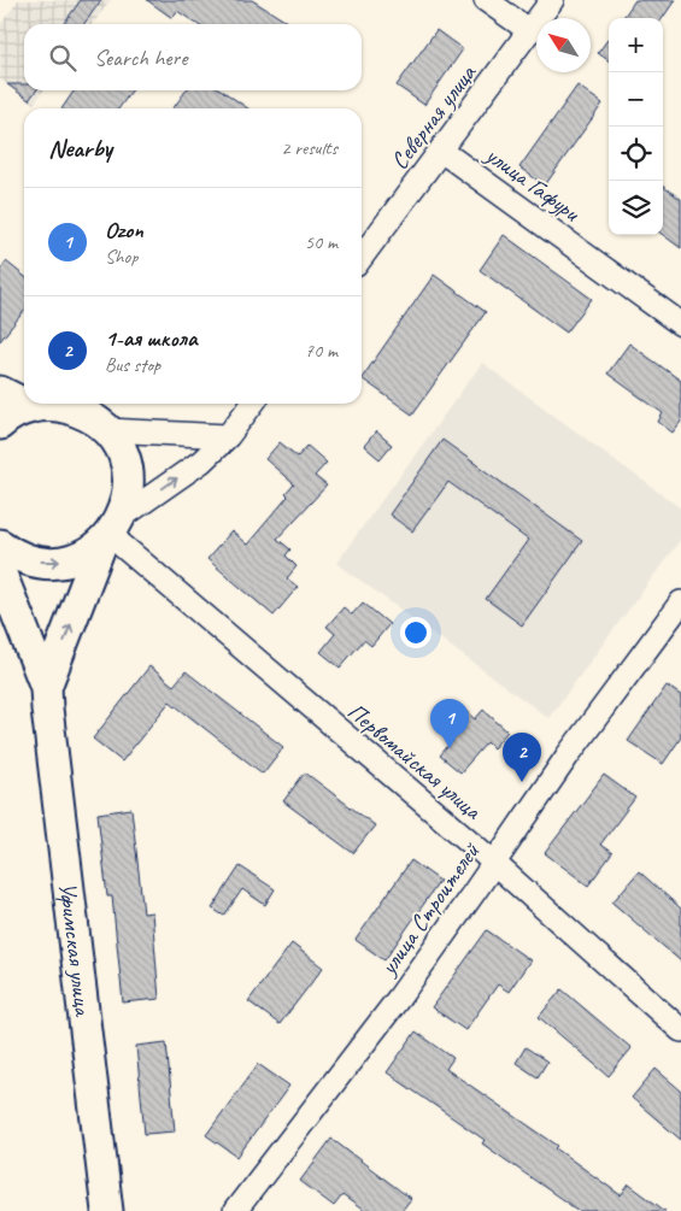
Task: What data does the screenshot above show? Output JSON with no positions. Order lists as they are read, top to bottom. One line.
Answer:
{"streets":{"main road":["Уфимская улица"],"street":["Северная улица","улица Гафури","Первомайская улица","улица Строителей"]},"crossings":[["Северная улица","улица Гафури"],["Первомайская улица","улица Строителей"]],"north":"top left","page":{"map_buttons":["+","−"],"search":"Search here","heading":["Nearby","2 results"],"list":[{"mark":"1","name":"Ozon","note":"Shop","value":"50 m"},{"mark":"2","name":"1-ая школа","note":"Bus stop","value":"70 m"}],"pins":["1","2"]}}
